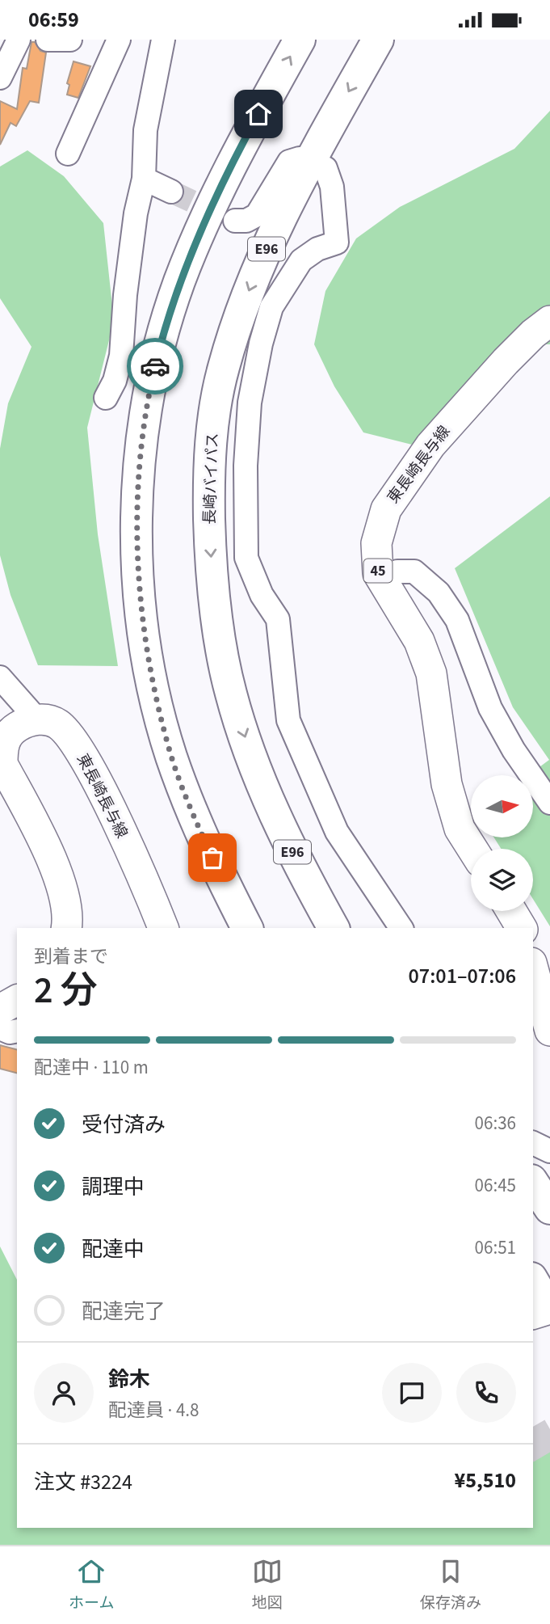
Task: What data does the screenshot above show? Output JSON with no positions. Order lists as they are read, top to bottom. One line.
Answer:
{"streets":{"highway":["E96","長崎バイパス"],"main road":["東長崎長与線","45"]},"north":"right","page":{"status":"06:59","heading":["2 分","到着まで","07:01–07:06"],"panel":["鈴木","配達員 · 4.8","注文 #3224","¥5,510"],"bar":"配達中 · 110 m","list":[["受付済み","06:36"],["調理中","06:45"],["配達中","06:51"],"配達完了"],"tabs":["ホーム","地図","保存済み"]}}
